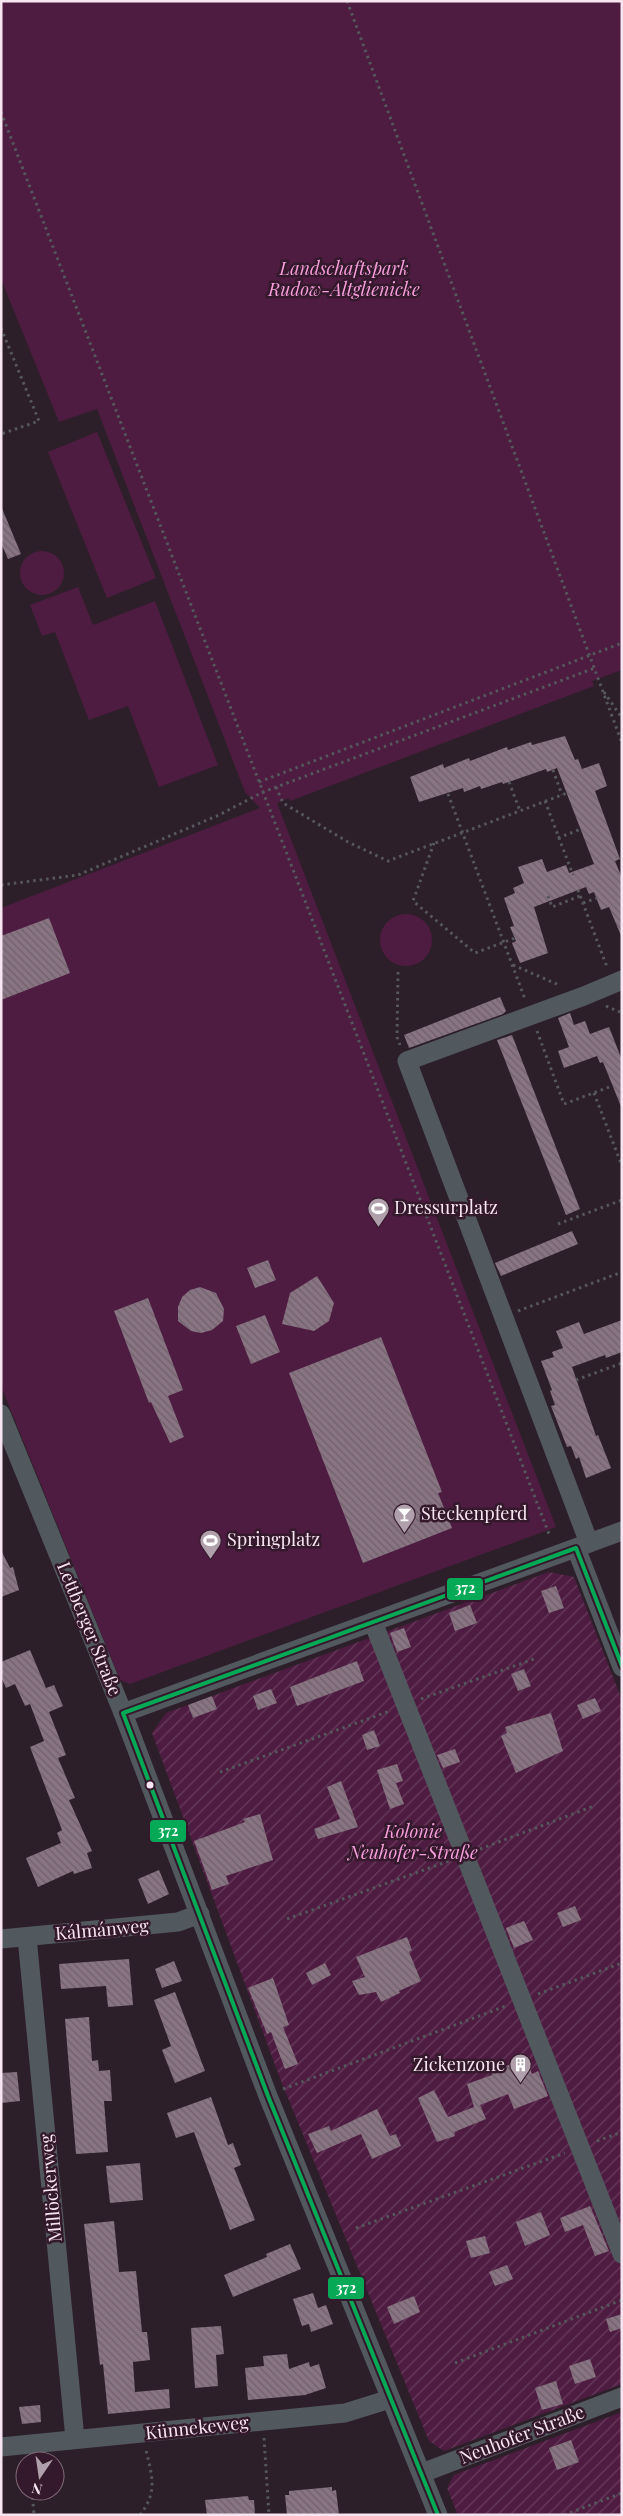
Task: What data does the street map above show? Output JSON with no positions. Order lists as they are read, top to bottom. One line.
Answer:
{"streets":{"street":["Lettberger Straße","Kálmánweg","Millöckerweg","Künnekeweg","Neuhofer Straße"]},"crossings":[["Lettberger Straße","Kálmánweg"],["Lettberger Straße","Künnekeweg"],["Lettberger Straße","Neuhofer Straße"],["Kálmánweg","Millöckerweg"],["Millöckerweg","Künnekeweg"]],"parks":["Landschaftspark Rudow-Altglienicke","Kolonie Neuhofer-Straße"],"places":{"sports":["Dressurplatz","Springplatz"],"bar":["Steckenpferd"],"building":["Zickenzone"]},"lines":["transit line 372"],"north":"bottom"}
